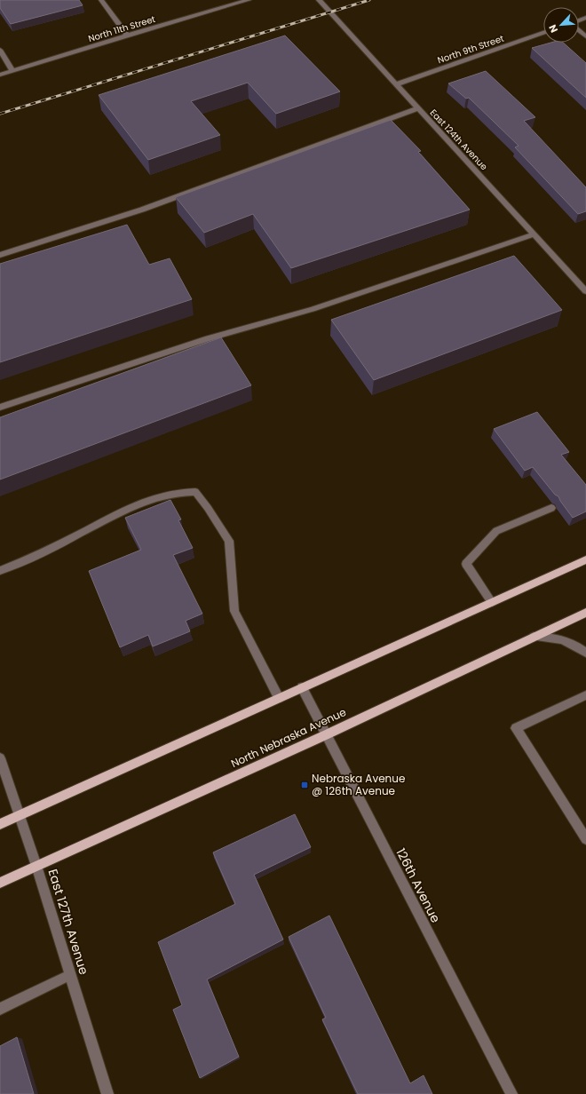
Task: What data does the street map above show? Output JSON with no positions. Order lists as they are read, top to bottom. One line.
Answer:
{"streets":{"main road":["North Nebraska Avenue"],"street":["North 11th Street","North 9th Street","East 124th Avenue","126th Avenue","East 127th Avenue"]},"crossings":[["North 9th Street","East 124th Avenue"],["North Nebraska Avenue","126th Avenue"],["North Nebraska Avenue","East 127th Avenue"]],"places":{"transit":["Nebraska Avenue @ 126th Avenue"]},"north":"bottom left"}
